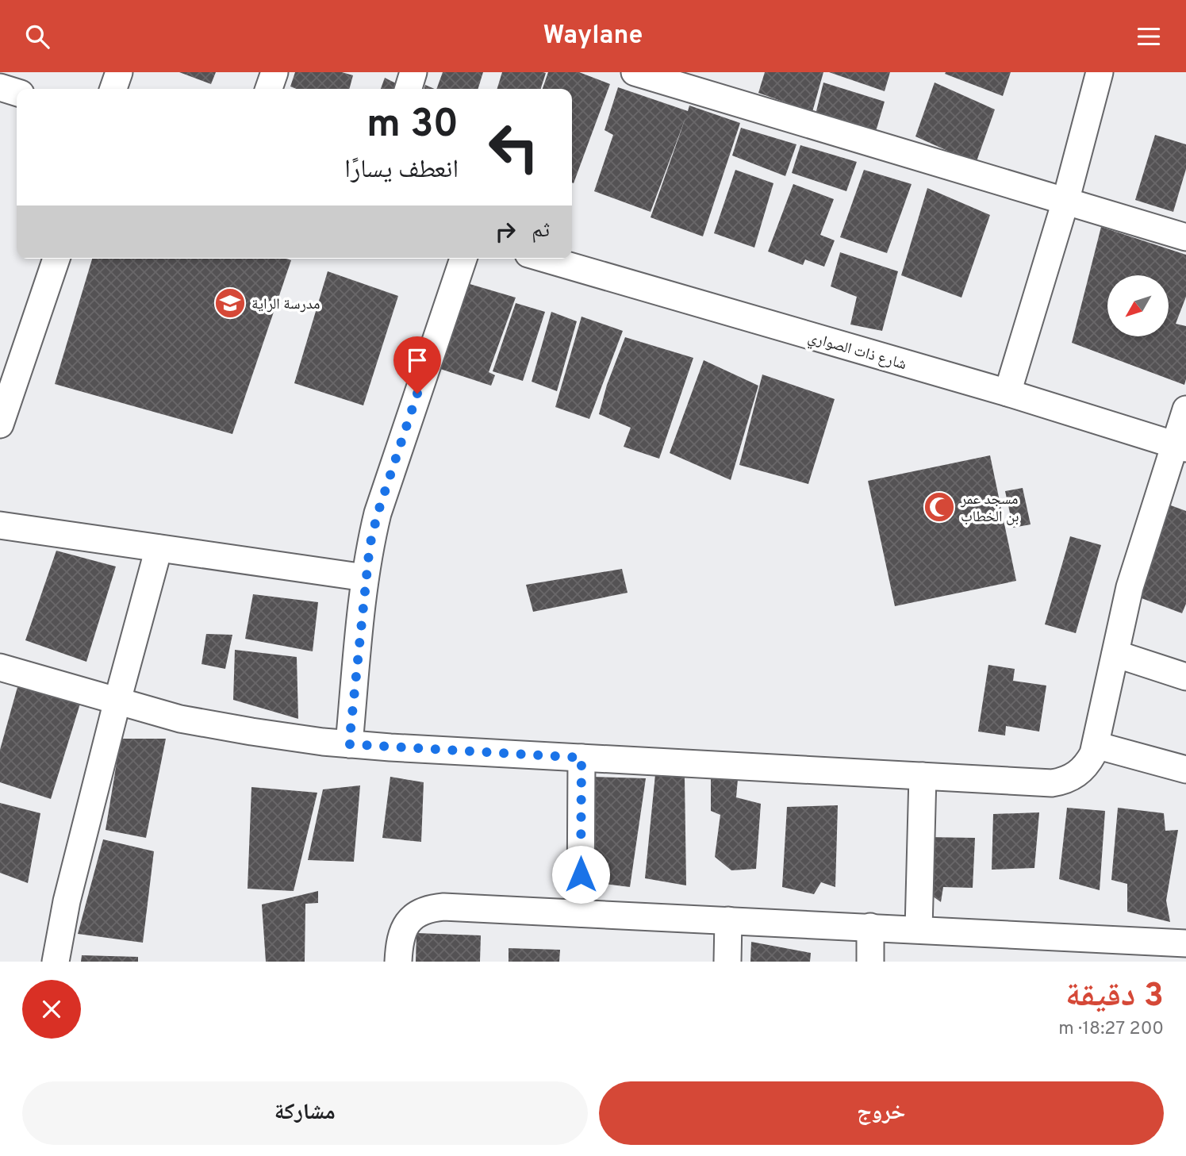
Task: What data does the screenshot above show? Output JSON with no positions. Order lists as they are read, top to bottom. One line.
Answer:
{"streets":{"street":["شارع ذات الصواري"]},"places":{"school or university":["مدرسة الراية"],"mosque":["مسجد عمر بن الخطاب"]},"north":"bottom left","page":{"header":"Waylane","turn":["30 m","انعطف يسارًا"],"then":"ثم","heading":["3 دقيقة","200 m · 18:27"],"buttons":["خروج","مشاركة"]}}
